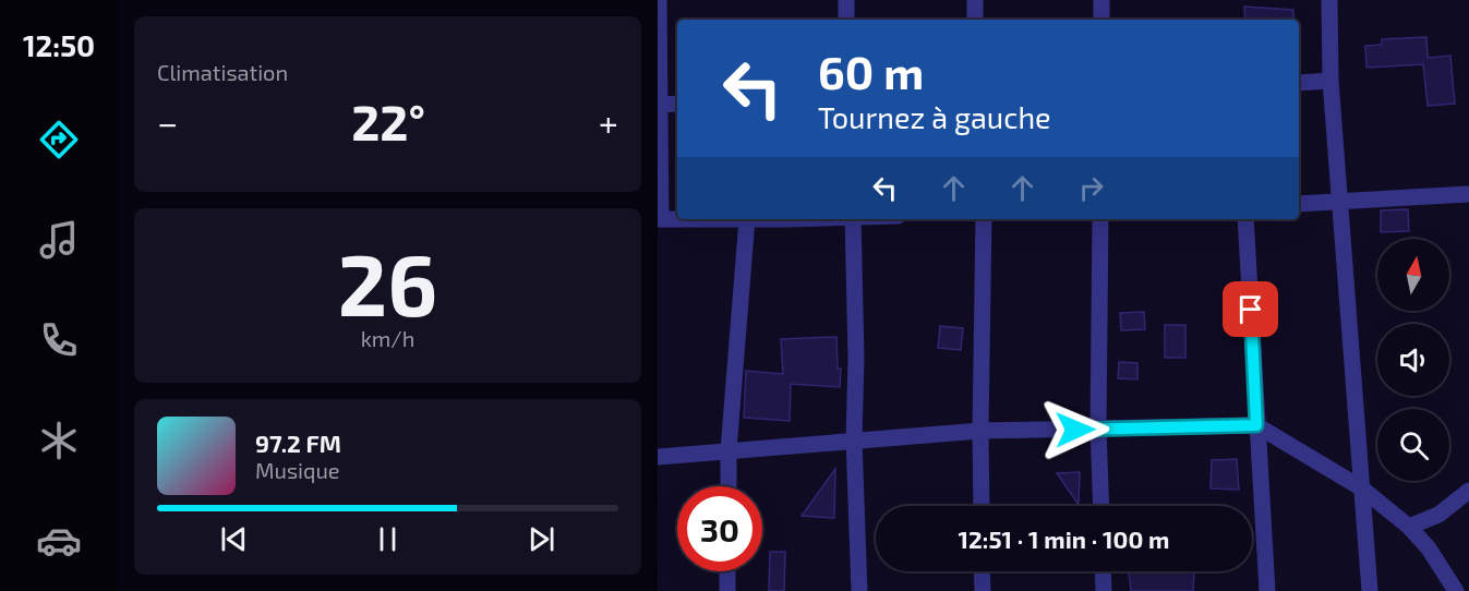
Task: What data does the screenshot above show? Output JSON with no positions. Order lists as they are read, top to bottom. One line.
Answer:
{"north":"top","page":{"tabs":"12:50","tile":["Climatisation",["26","km/h"]],"turn":["60 m","Tournez à gauche"],"heat":["−","22°","+"],"song":["97.2 FM","Musique"],"limit":"30","trip":"12:51 · 1 min · 100 m"}}
